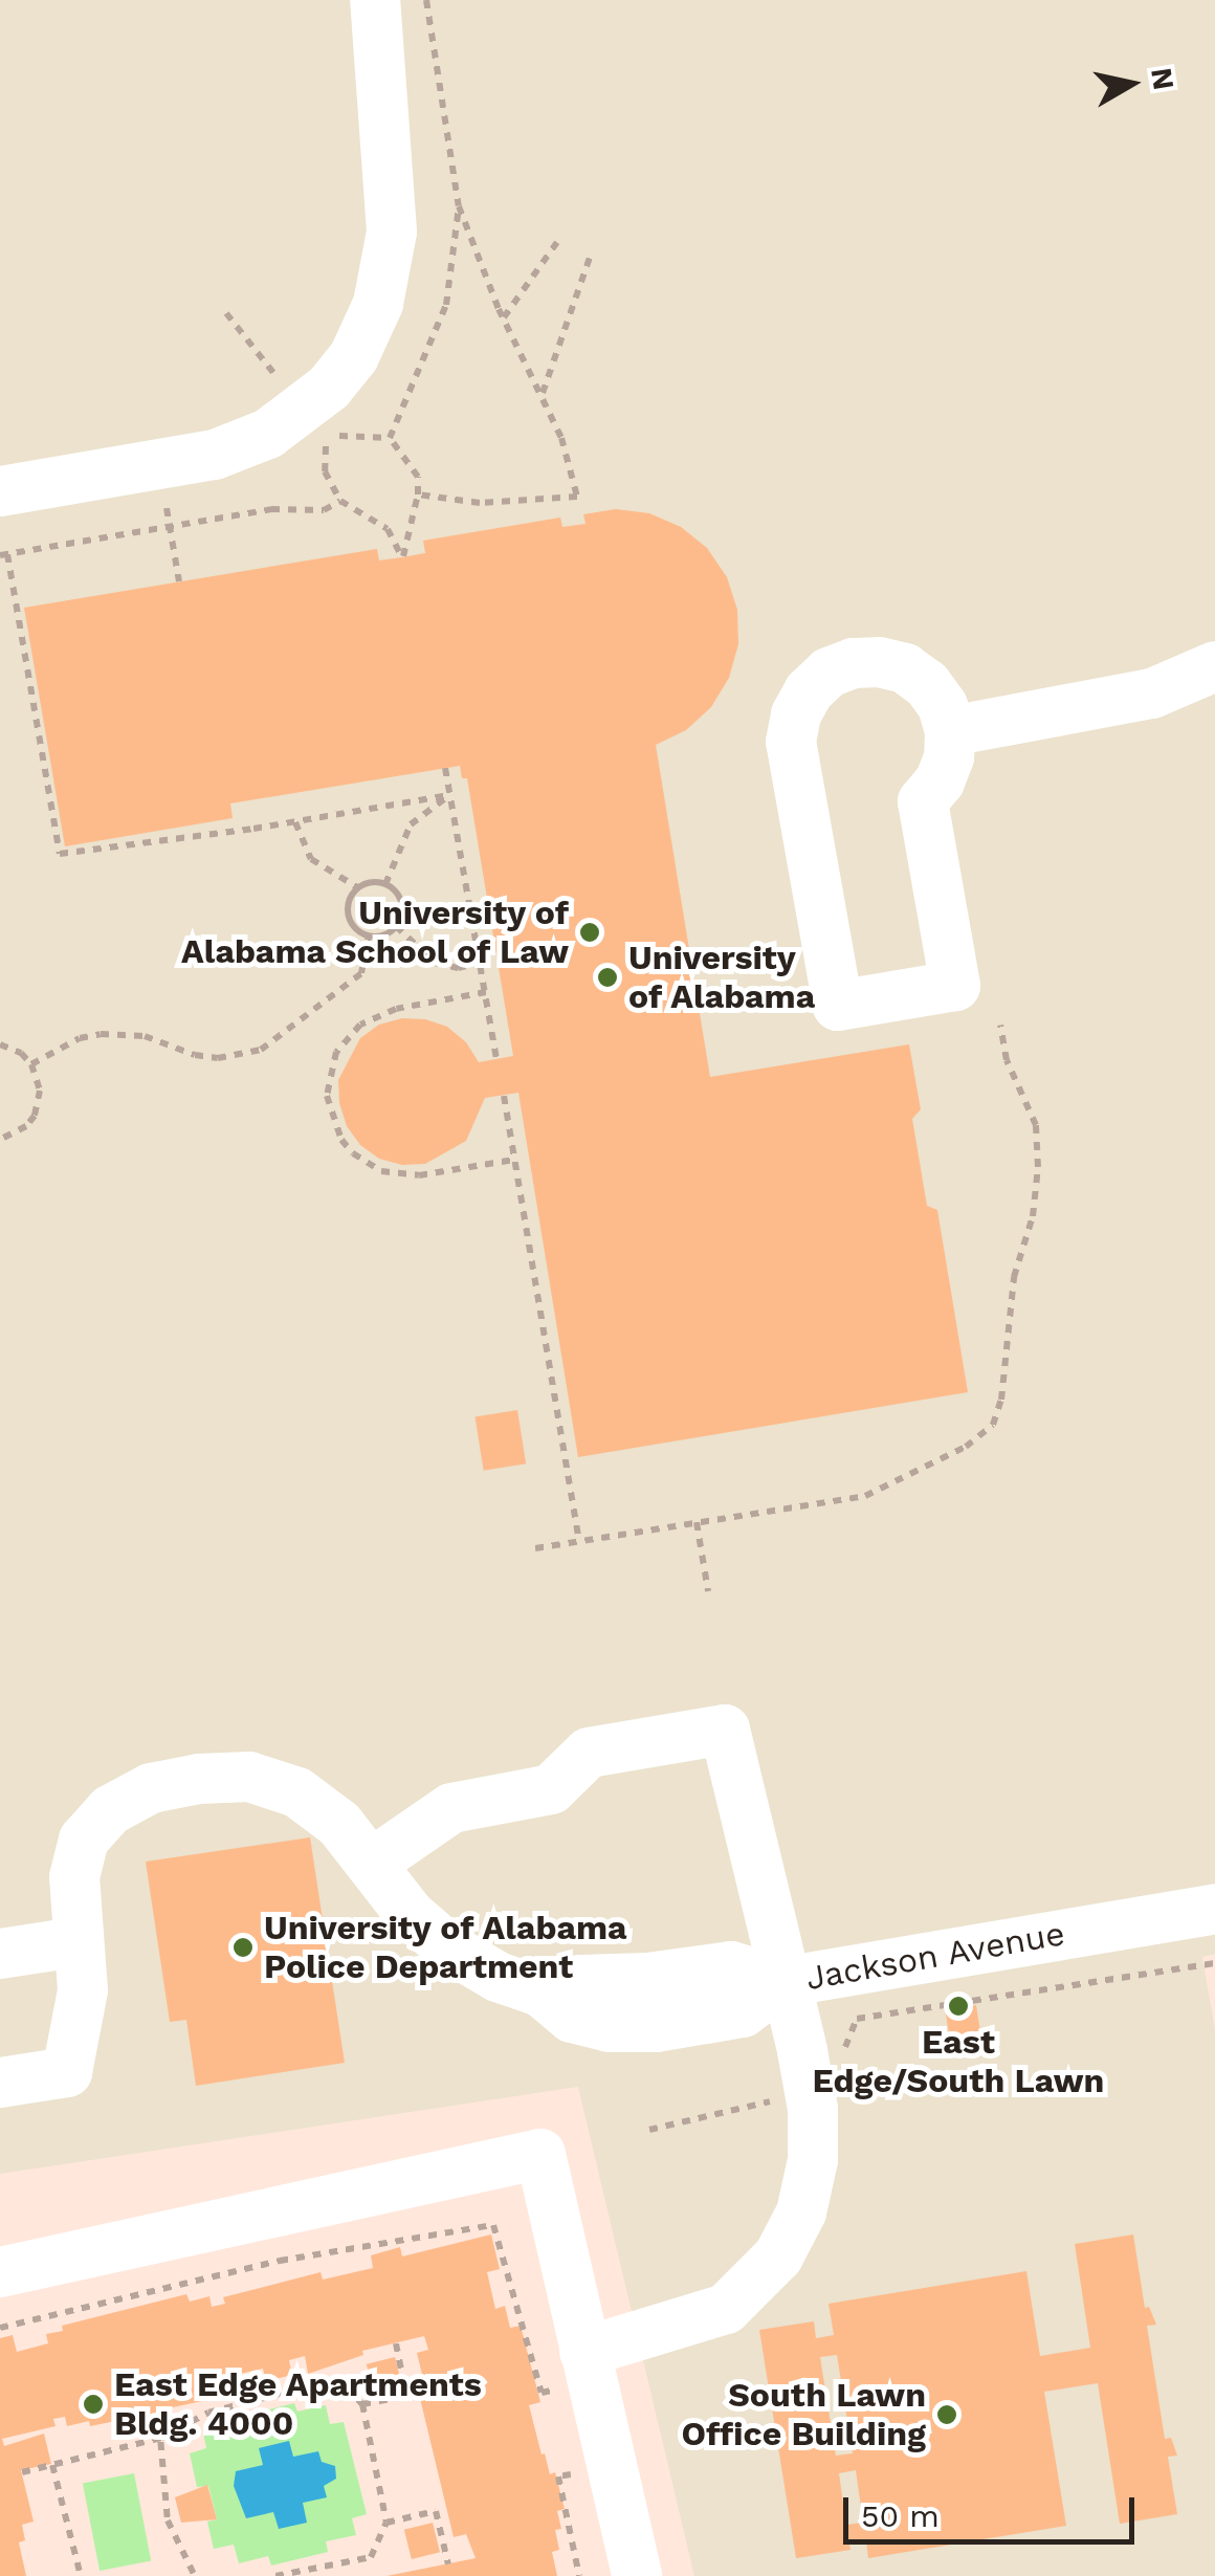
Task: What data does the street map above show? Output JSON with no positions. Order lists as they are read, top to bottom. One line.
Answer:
{"streets":{"street":["Jackson Avenue"]},"places":["University of Alabama School of Law","University of Alabama","University of Alabama Police Department","East Edge/South Lawn","East Edge Apartments Bldg. 4000","South Lawn Office Building"],"scale_bar":"50 m","north":"right"}
